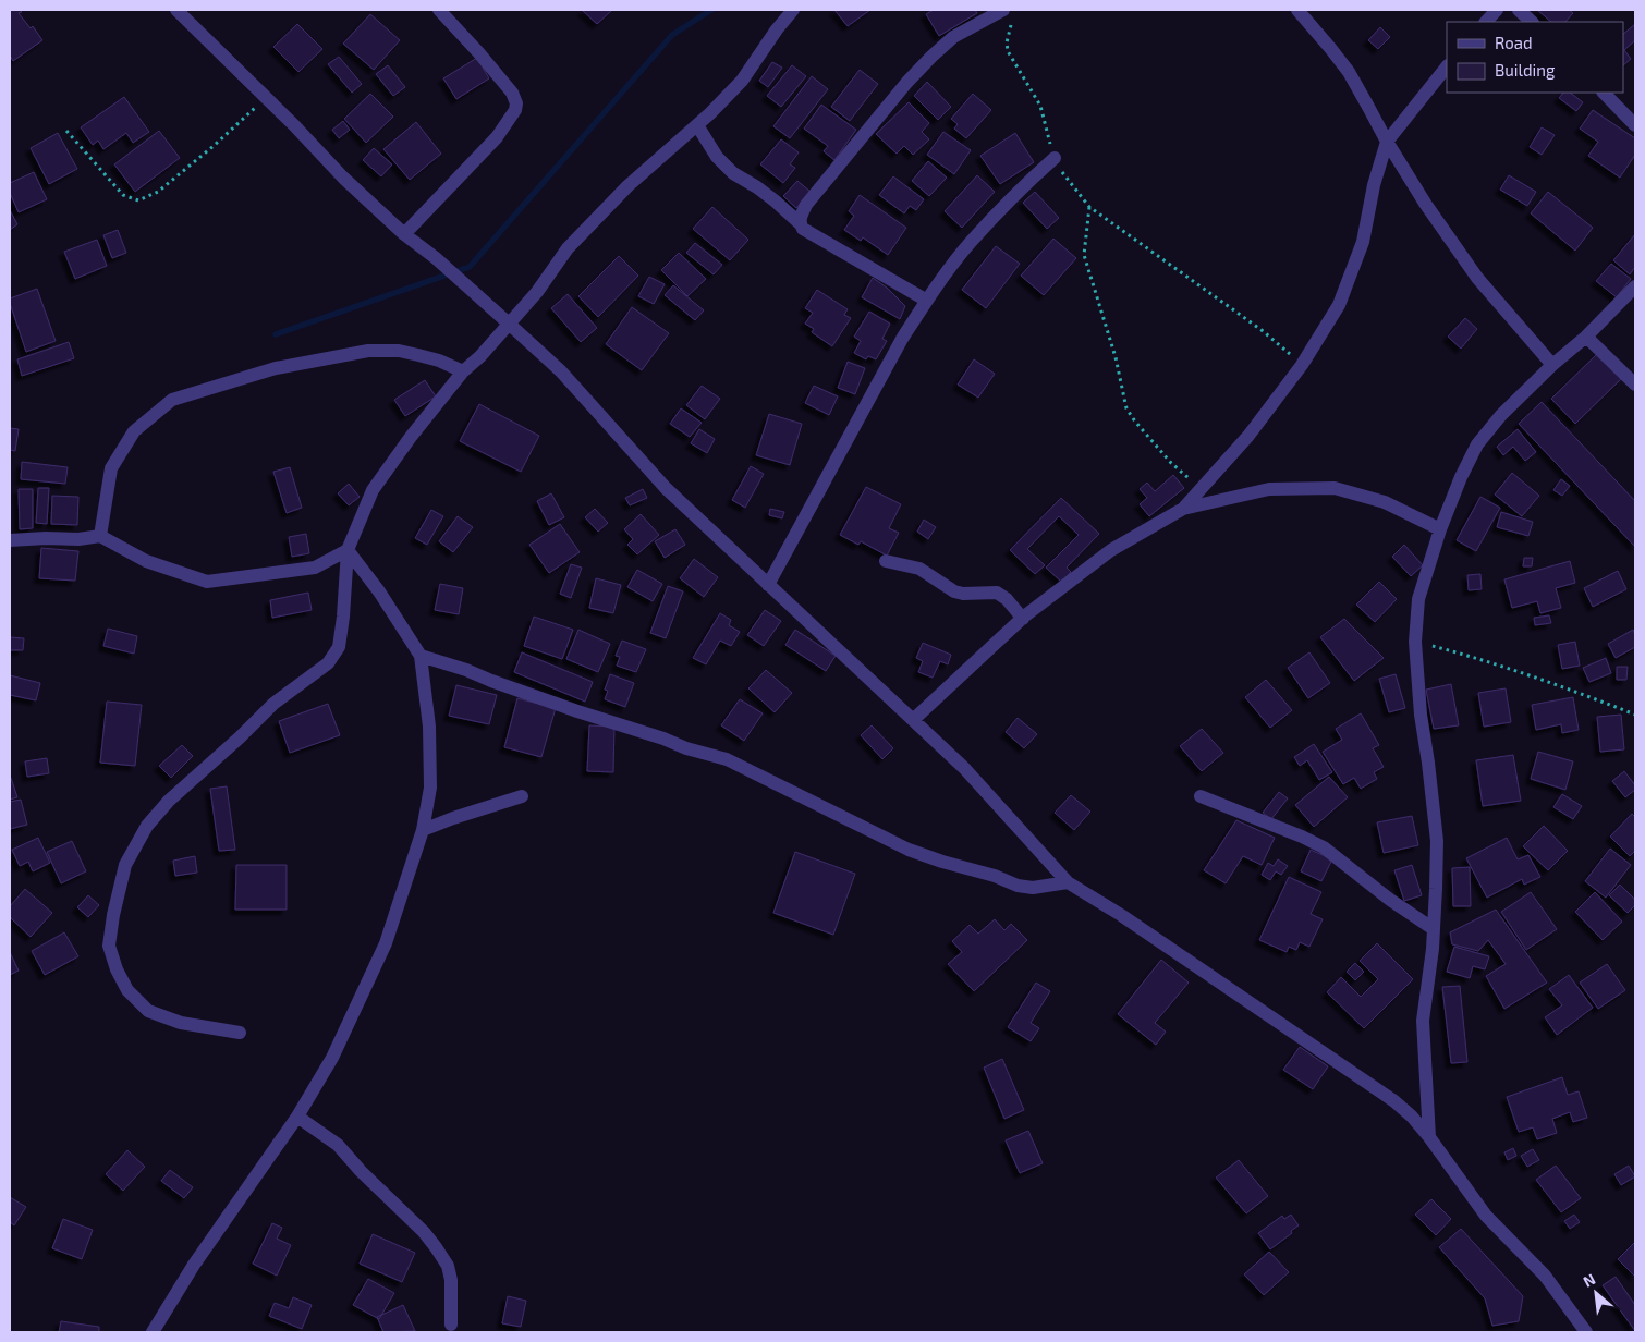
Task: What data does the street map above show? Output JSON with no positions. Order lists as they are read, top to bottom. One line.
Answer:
{"legend":["Road","Building"],"north":"top left"}
